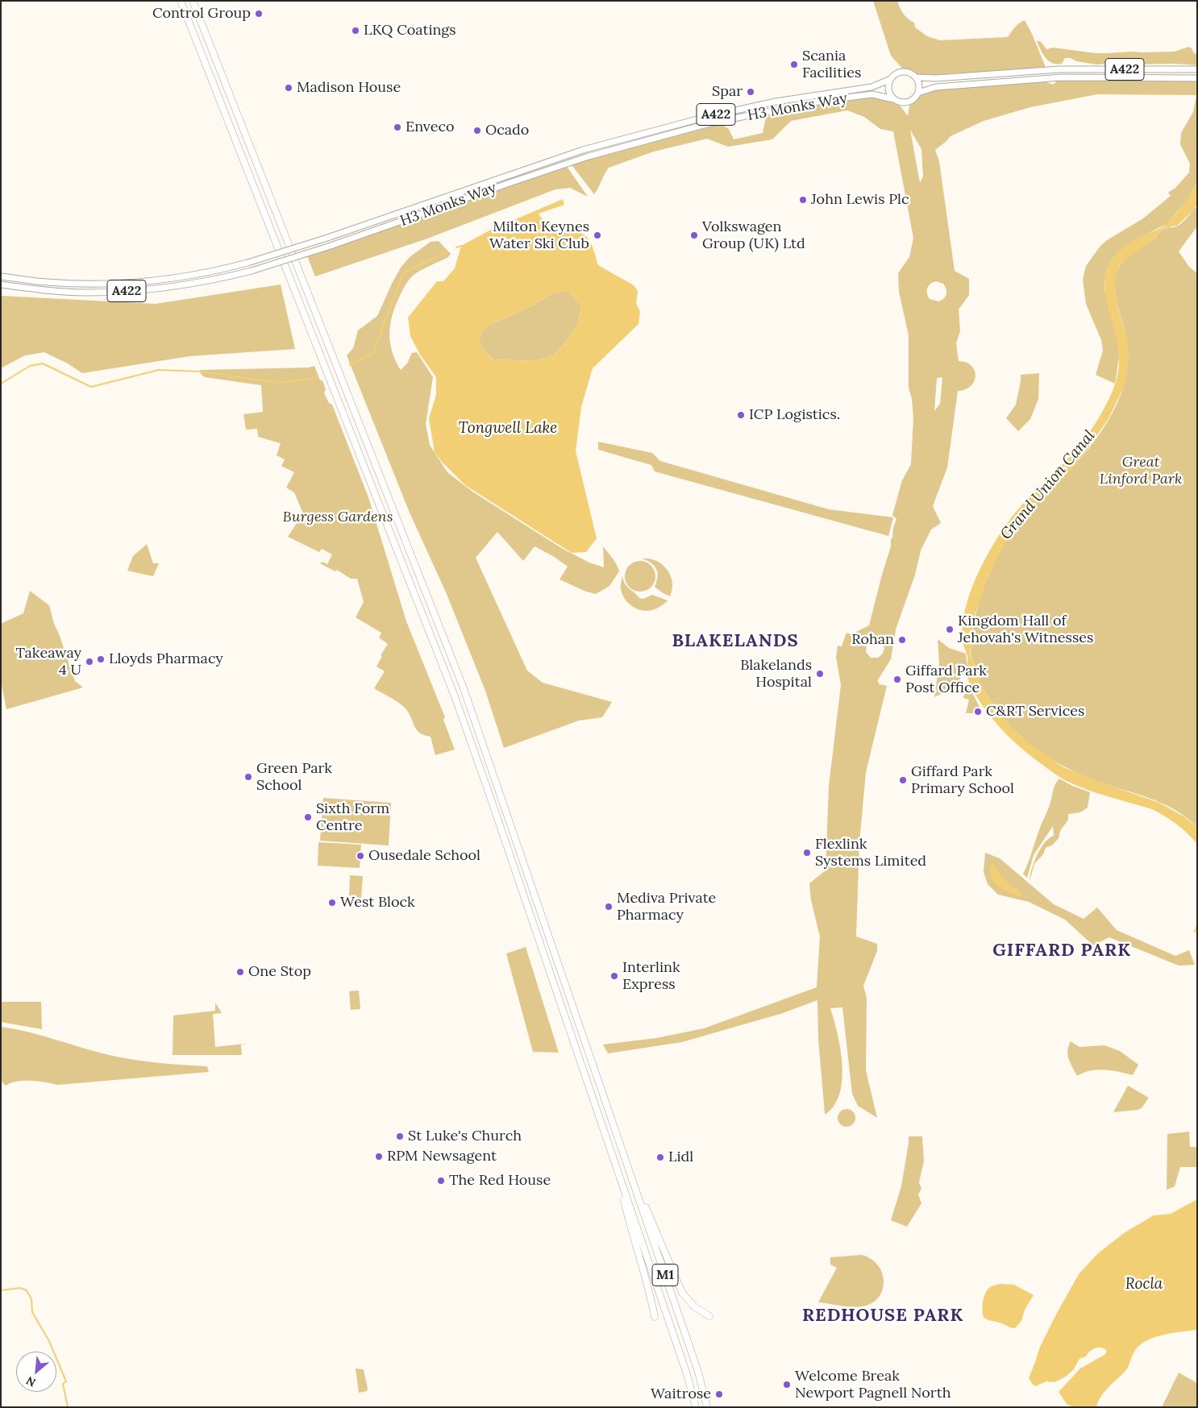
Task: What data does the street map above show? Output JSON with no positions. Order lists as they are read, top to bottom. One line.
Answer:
{"streets":{"highway":["M1"],"main road":["A422","H3 Monks Way"]},"crossings":[["A422","H3 Monks Way"]],"districts":["BLAKELANDS","GIFFARD PARK","REDHOUSE PARK"],"water":["Tongwell Lake","Grand Union Canal","Rocla"],"parks":["Great Linford Park","Burgess Gardens"],"places":["Control Group","LKQ Coatings","Scania Facilities","Madison House","Spar","Enveco","Ocado","John Lewis Plc","Milton Keynes Water Ski Club","Volkswagen Group (UK) Ltd","ICP Logistics.","Kingdom Hall of Jehovah's Witnesses","Rohan","Lloyds Pharmacy","Takeaway 4 U","Blakelands Hospital","Giffard Park Post Office","C&RT Services","Green Park School","Giffard Park Primary School","Sixth Form Centre","Flexlink Systems Limited","Ousedale School","West Block","Mediva Private Pharmacy","One Stop","Interlink Express","St Luke's Church","RPM Newsagent","Lidl","The Red House","Welcome Break Newport Pagnell North","Waitrose"],"north":"bottom left"}
